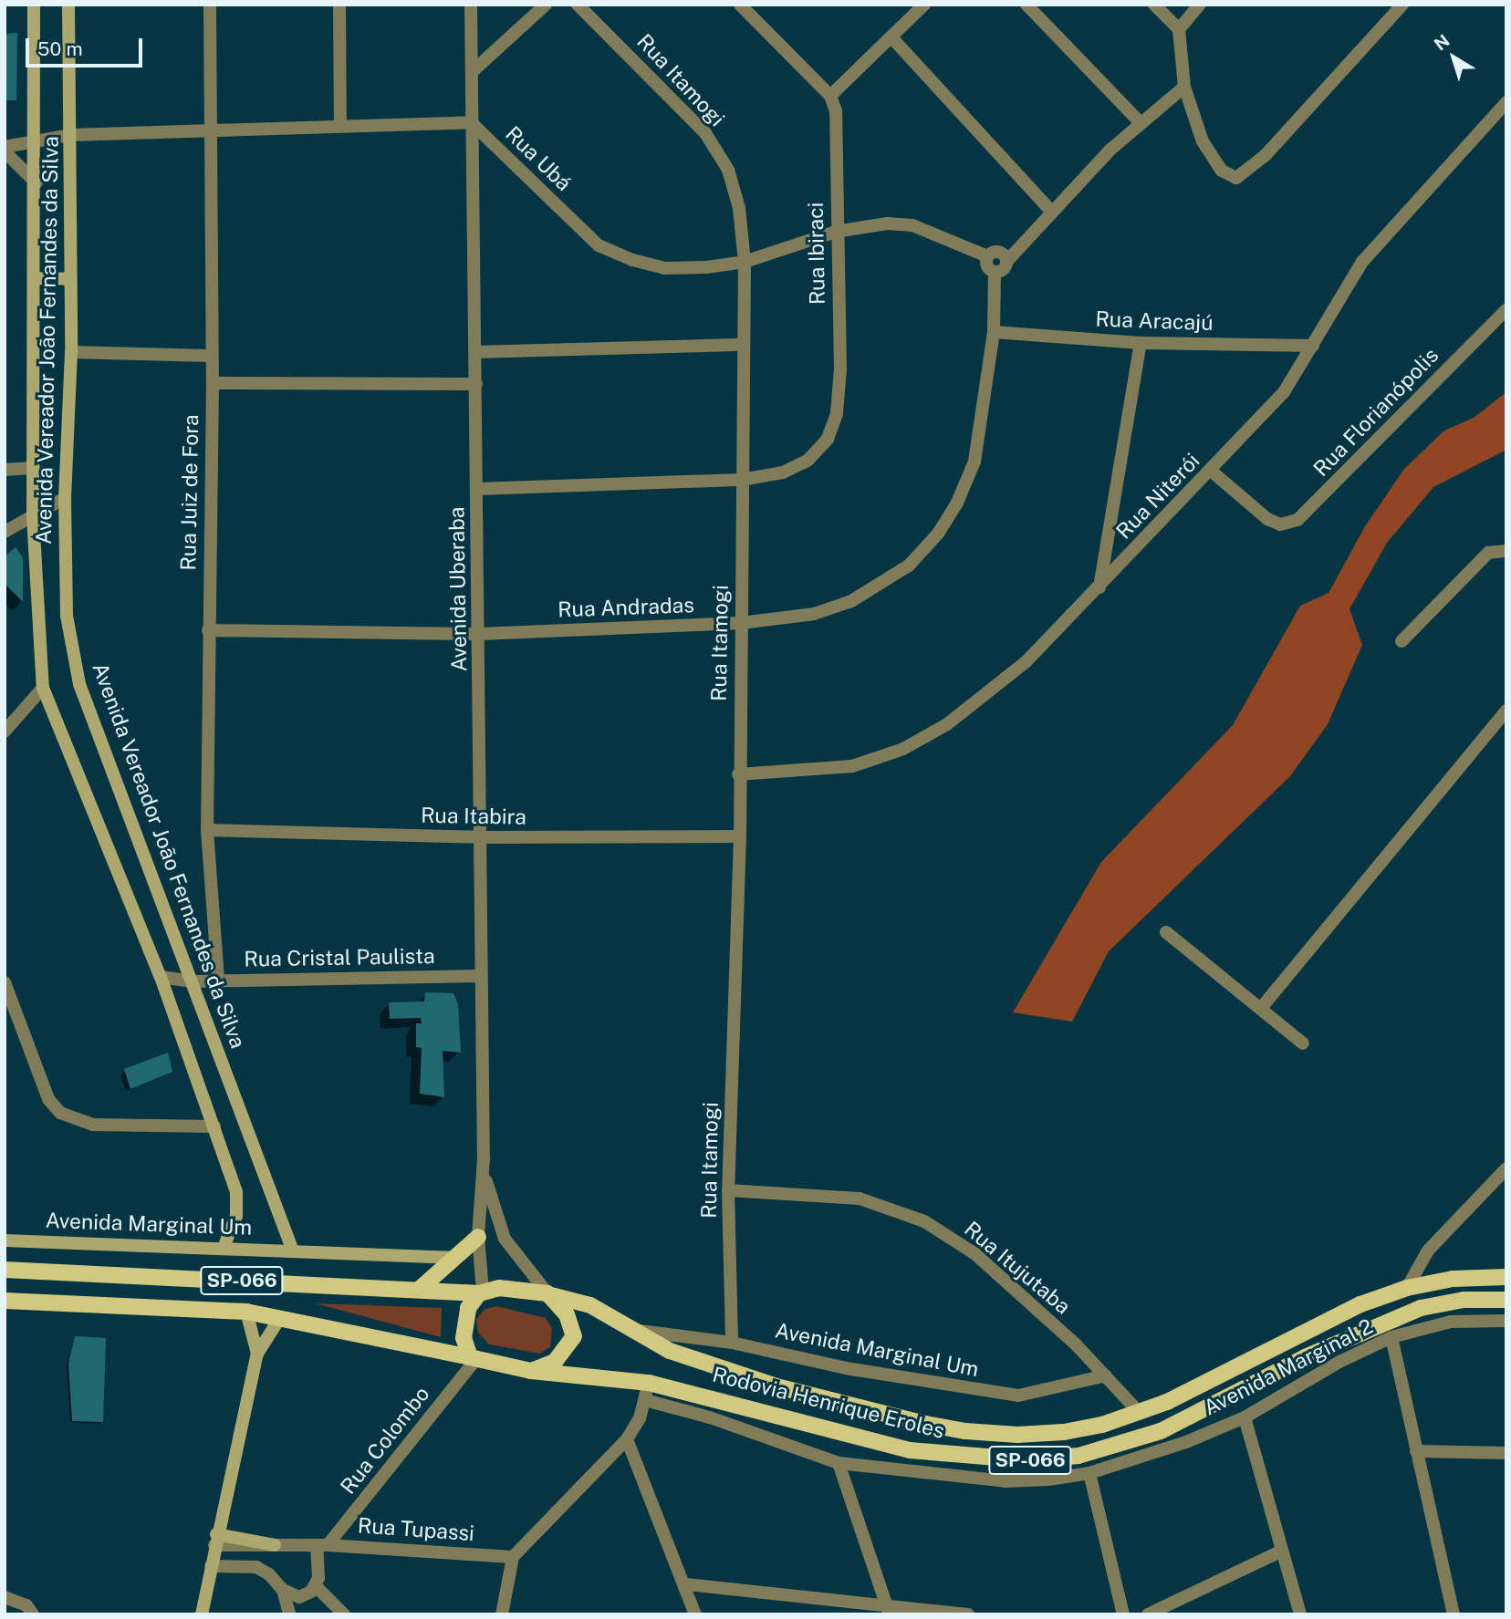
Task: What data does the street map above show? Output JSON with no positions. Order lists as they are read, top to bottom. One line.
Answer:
{"streets":{"main road":["Avenida Vereador João Fernandes da Silva","Avenida Marginal Um","SP-066","Rodovia Henrique Eroles"],"street":["Rua Itamogi","Rua Ubá","Rua Ibiraci","Rua Aracajú","Rua Florianópolis","Rua Juiz de Fora","Rua Niterói","Avenida Uberaba","Rua Andradas","Rua Itabira","Rua Cristal Paulista","Rua Itujutaba","Avenida Marginal 2","Rua Colombo","Rua Tupassi"]},"crossings":[["Rua Itamogi","Rua Ubá"],["Rua Itamogi","Rua Ibiraci"],["Rua Itamogi","Rua Niterói"],["Rua Itamogi","Rua Andradas"],["Rua Itamogi","Rua Itabira"],["Rua Itamogi","Avenida Marginal Um"],["Rua Itamogi","Rua Itujutaba"],["Rua Ubá","Rua Ibiraci"],["Rua Ubá","Avenida Uberaba"],["Rua Ubá","Rua Andradas"],["Rua Ibiraci","Avenida Uberaba"],["Rua Aracajú","Rua Niterói"],["Rua Aracajú","Rua Andradas"],["Avenida Vereador João Fernandes da Silva","Rua Cristal Paulista"],["Avenida Vereador João Fernandes da Silva","Avenida Marginal Um"],["Rua Florianópolis","Rua Niterói"],["Rua Juiz de Fora","Rua Andradas"],["Rua Juiz de Fora","Rua Itabira"],["Rua Juiz de Fora","Rua Cristal Paulista"],["Avenida Uberaba","Rua Andradas"],["Avenida Uberaba","Rua Itabira"],["Avenida Uberaba","Rua Cristal Paulista"],["Avenida Uberaba","SP-066"],["Avenida Uberaba","Rodovia Henrique Eroles"],["Avenida Uberaba","Rua Colombo"],["Avenida Marginal Um","Rua Itujutaba"],["Avenida Marginal Um","Rodovia Henrique Eroles"],["Rua Itujutaba","Rodovia Henrique Eroles"],["SP-066","Rodovia Henrique Eroles"],["SP-066","Rua Colombo"],["Rodovia Henrique Eroles","Rua Colombo"],["Rua Colombo","Rua Tupassi"]],"scale_bar":"50 m","north":"top left"}
